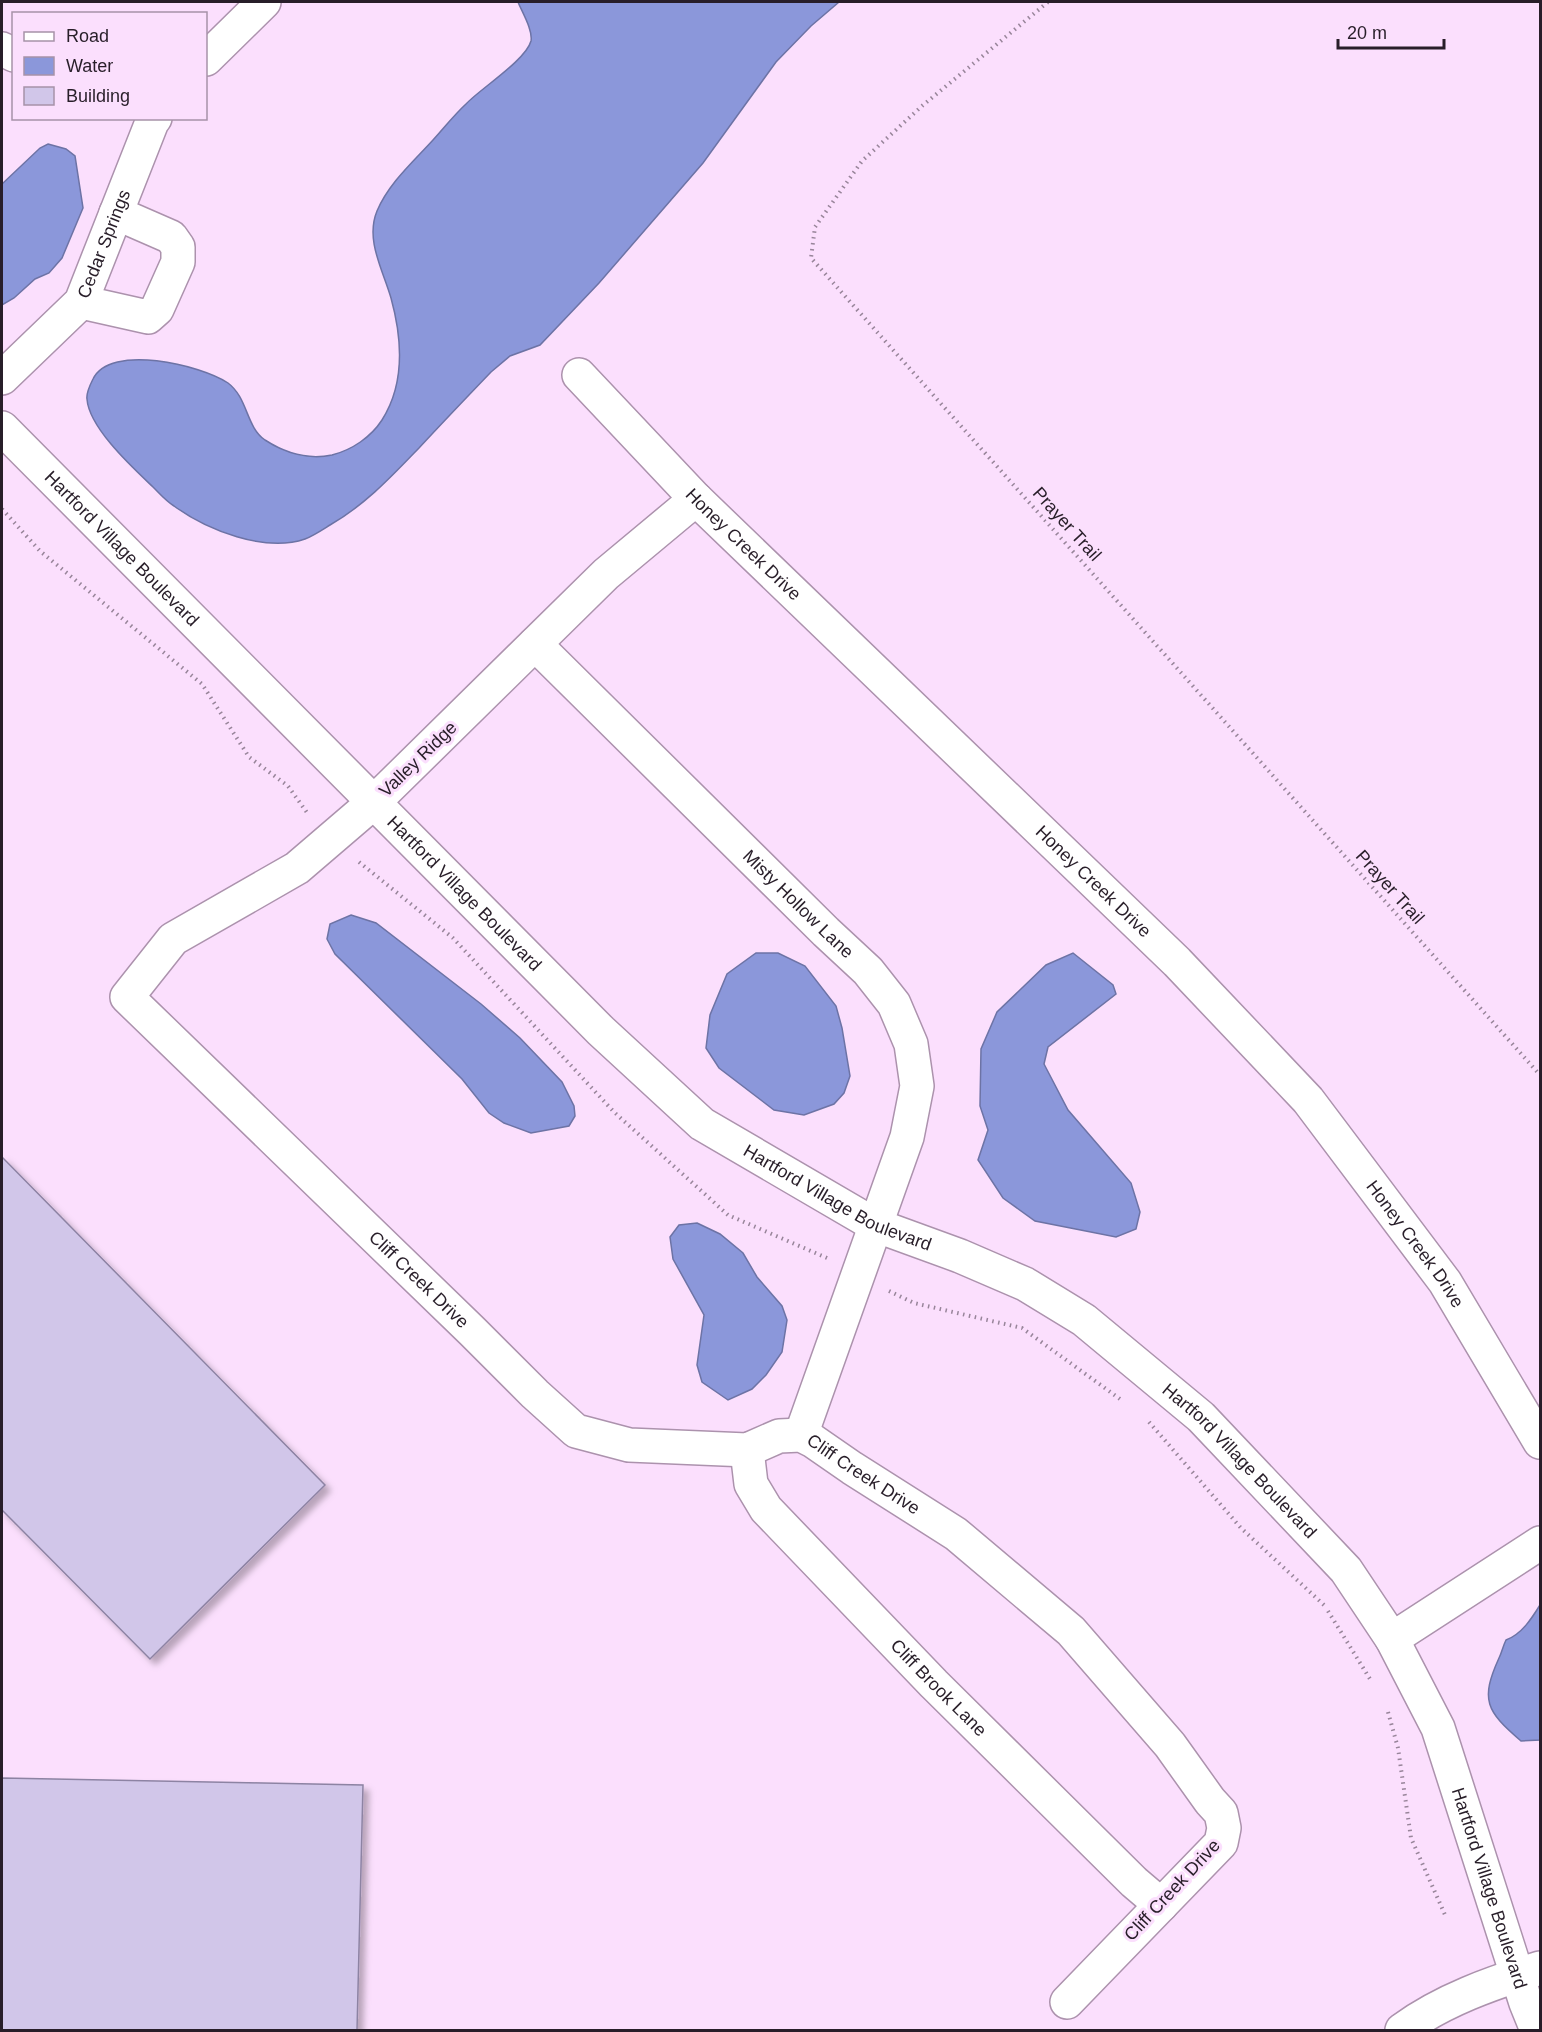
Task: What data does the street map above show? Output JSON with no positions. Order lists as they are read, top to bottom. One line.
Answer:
{"streets":{"street":["Cedar Springs","Honey Creek Drive","Hartford Village Boulevard","Valley Ridge","Misty Hollow Lane","Cliff Creek Drive","Cliff Brook Lane"],"path":["Prayer Trail"]},"crossings":[["Honey Creek Drive","Valley Ridge"],["Hartford Village Boulevard","Valley Ridge"],["Hartford Village Boulevard","Misty Hollow Lane"],["Valley Ridge","Misty Hollow Lane"],["Valley Ridge","Cliff Creek Drive"],["Misty Hollow Lane","Cliff Creek Drive"],["Cliff Creek Drive","Cliff Brook Lane"]],"legend":["Road","Water","Building"],"scale_bar":"20 m"}
